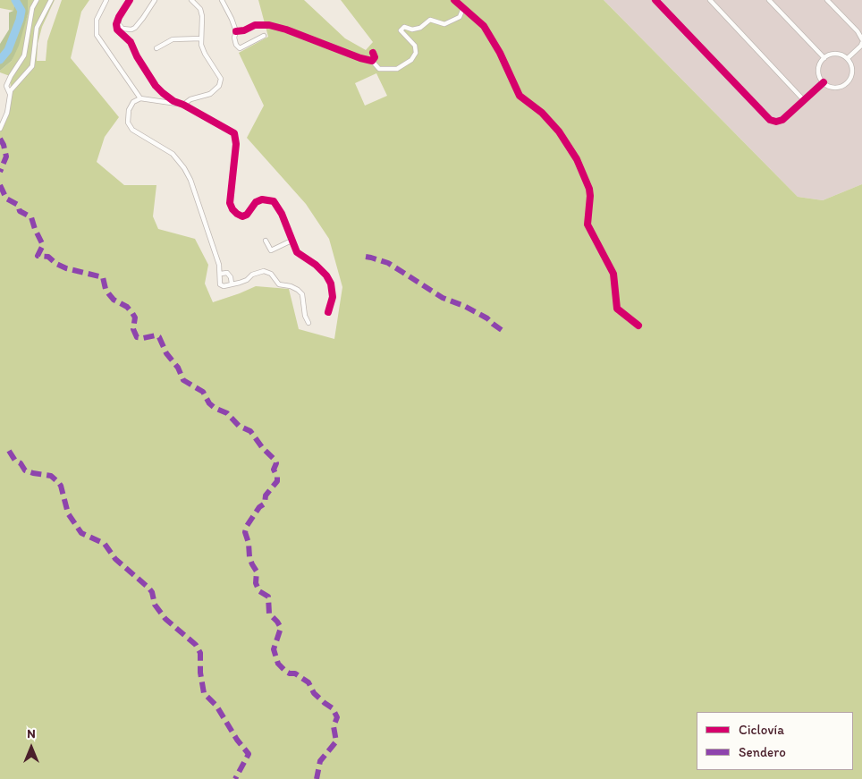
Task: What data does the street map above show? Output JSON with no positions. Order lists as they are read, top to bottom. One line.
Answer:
{"legend":["Ciclovía","Sendero"],"north":"top"}
